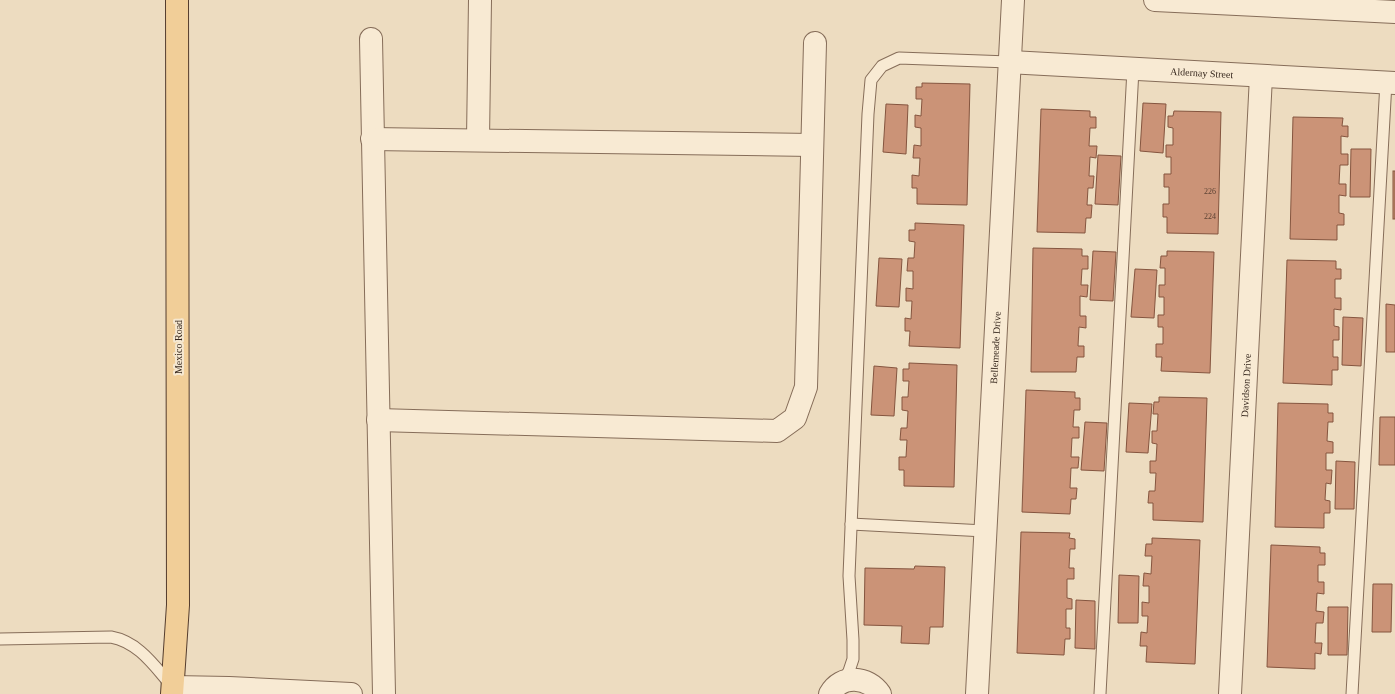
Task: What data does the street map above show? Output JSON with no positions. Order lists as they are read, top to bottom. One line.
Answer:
{"streets":{"main road":["Mexico Road"],"street":["Aldernay Street","Bellemeade Drive","Davidson Drive"]},"crossings":[["Aldernay Street","Bellemeade Drive"],["Aldernay Street","Davidson Drive"]],"house_numbers":["226","224"]}
